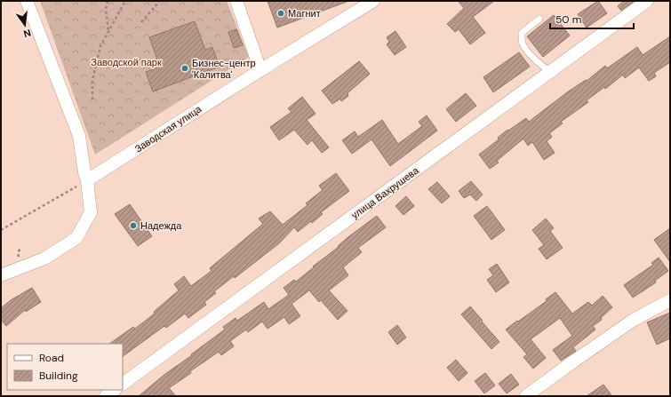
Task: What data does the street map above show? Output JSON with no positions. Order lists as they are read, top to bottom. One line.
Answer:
{"streets":{"street":["Заводская улица","улица Вахрушева"]},"parks":["Заводской парк"],"places":["Магнит","Бизнес-центр 'Калитва'","Надежда"],"legend":["Road","Building"],"scale_bar":"50 m","north":"bottom"}
